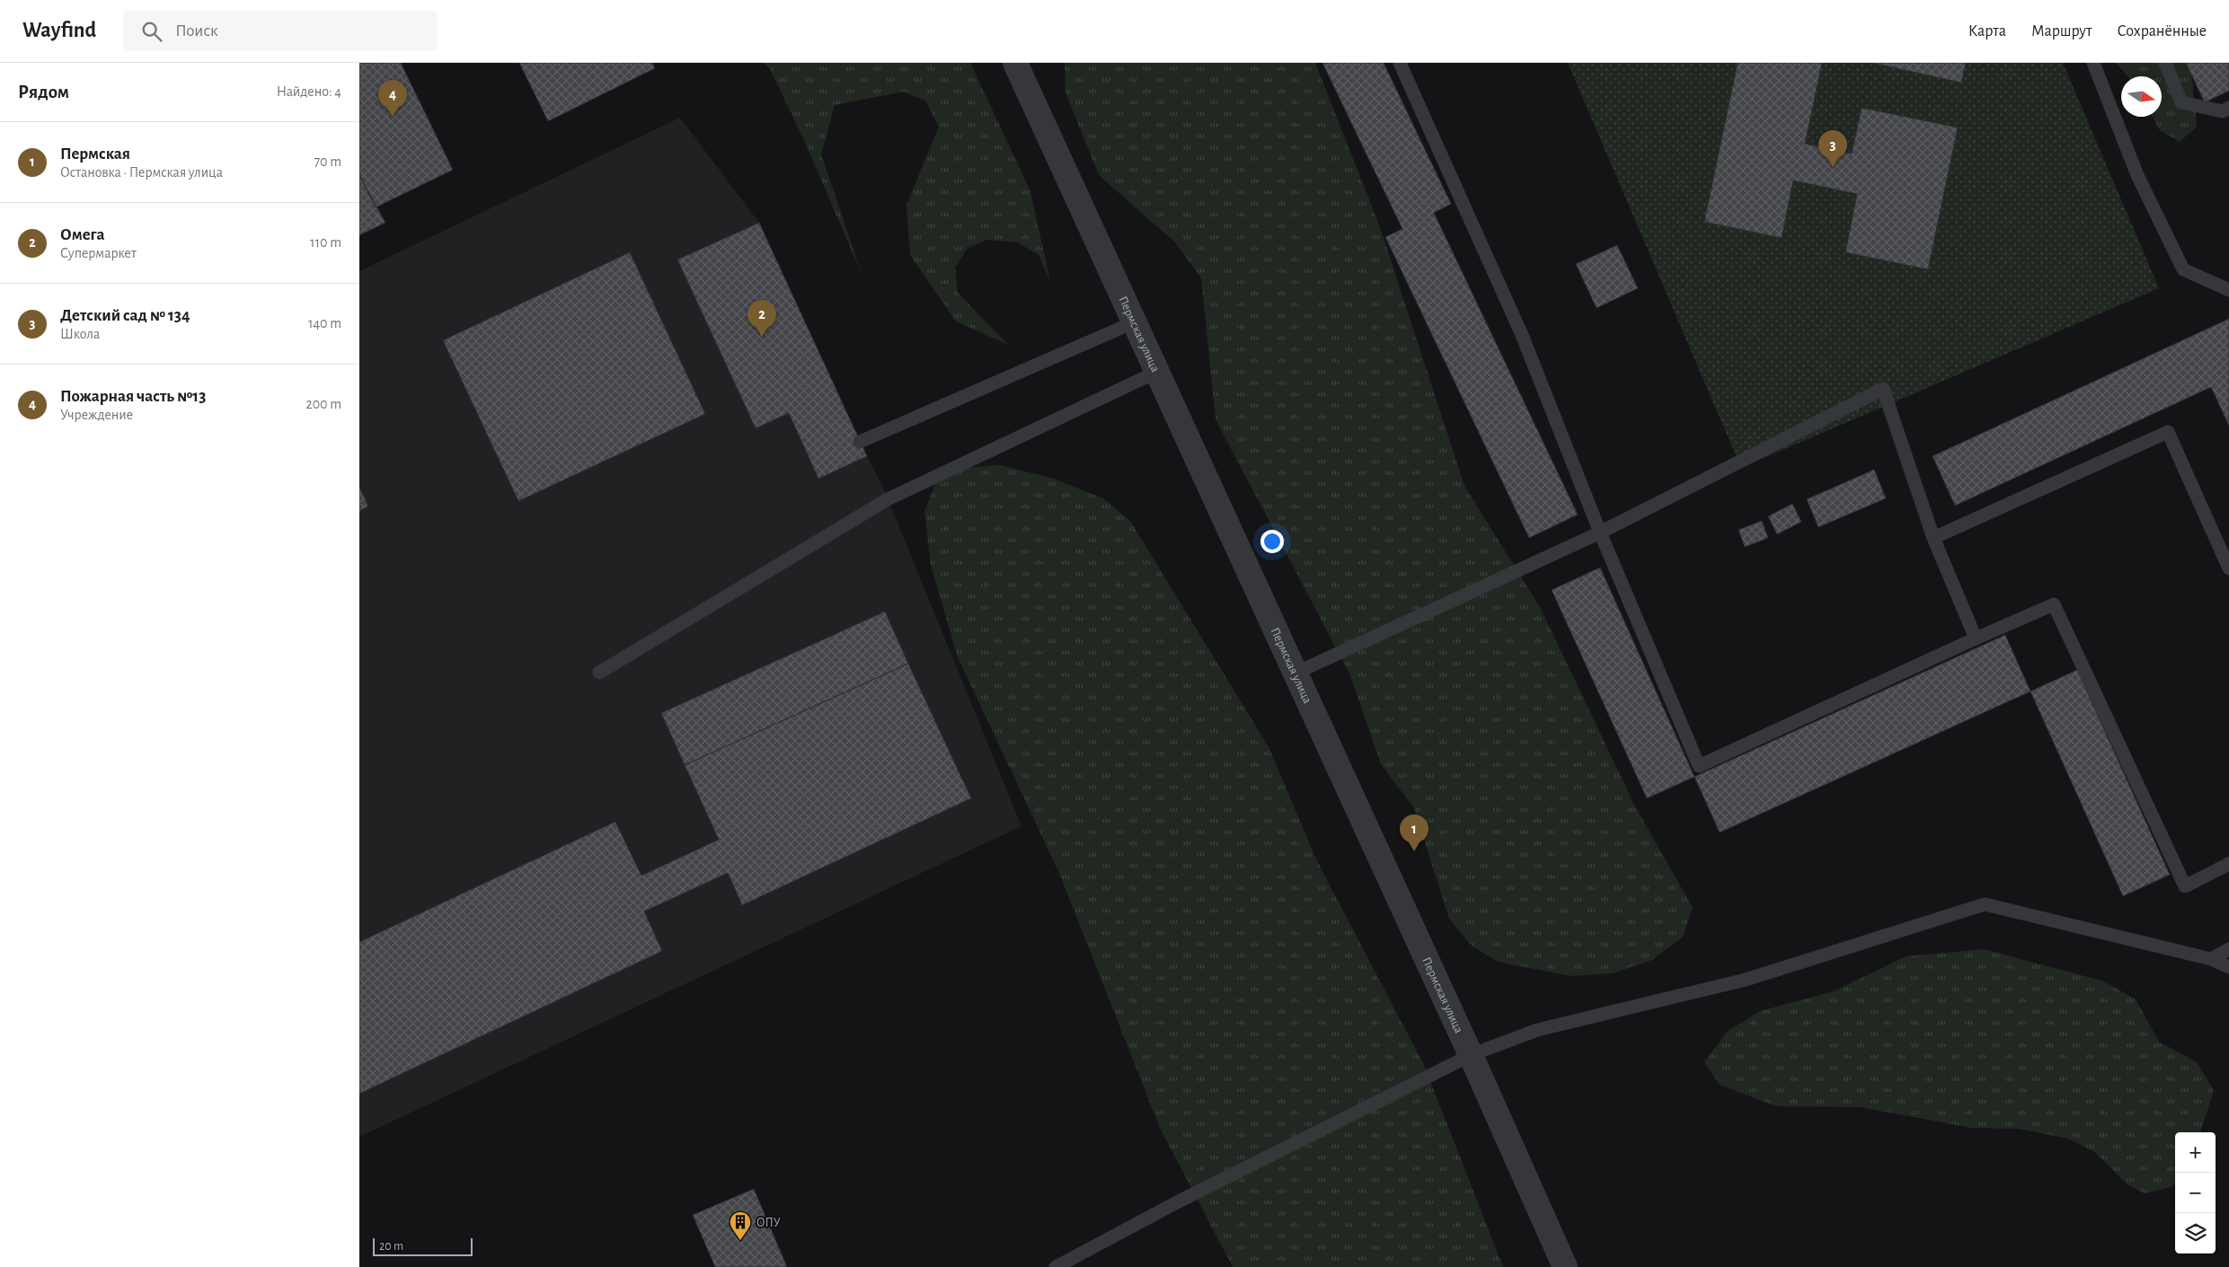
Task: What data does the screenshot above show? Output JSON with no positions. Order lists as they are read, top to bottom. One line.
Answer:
{"streets":{"street":["Пермская улица"]},"places":{"building":["ОПУ"]},"scale_bar":"20 m","north":"right","page":{"header":"Wayfind","search":"Поиск","nav":["Карта","Маршрут","Сохранённые"],"heading":["Рядом","Найдено: 4"],"pins":["4","3","2","1"],"list":[{"mark":"1","name":"Пермская","note":"Остановка · Пермская улица","value":"70 m"},{"mark":"2","name":"Омега","note":"Супермаркет","value":"110 m"},{"mark":"3","name":"Детский сад № 134","note":"Школа","value":"140 m"},{"mark":"4","name":"Пожарная часть №13","note":"Учреждение","value":"200 m"}],"map_buttons":["+","−"],"scale":"20 m"}}
